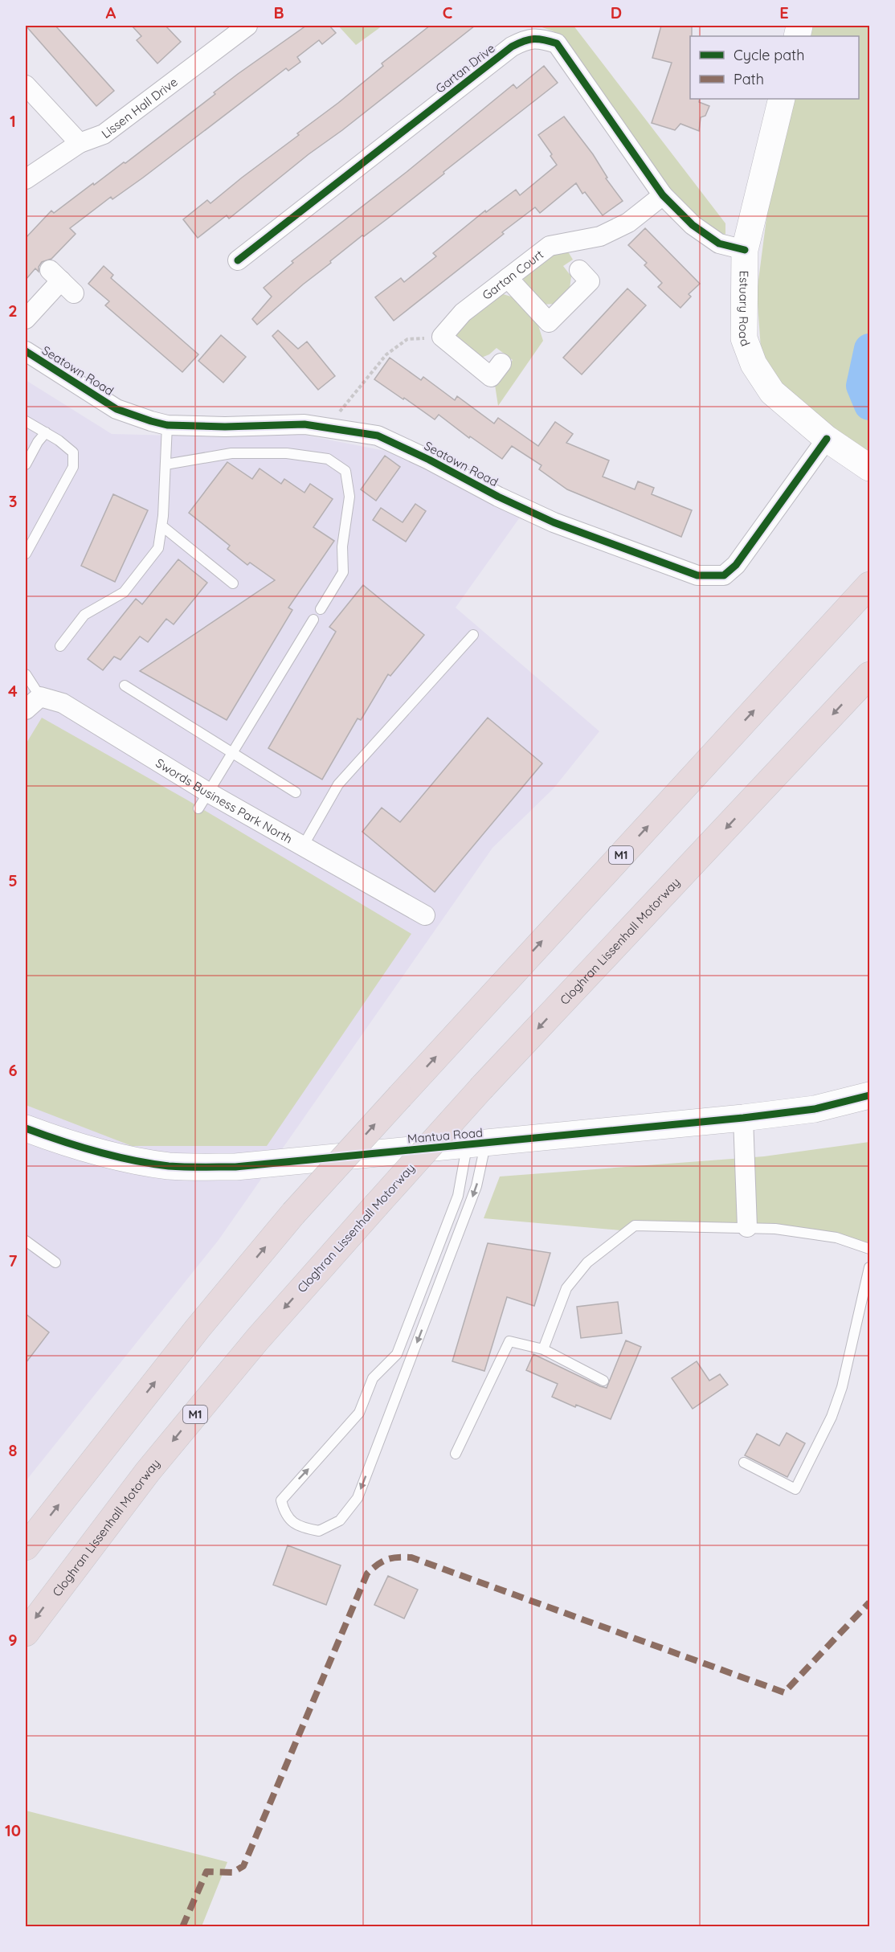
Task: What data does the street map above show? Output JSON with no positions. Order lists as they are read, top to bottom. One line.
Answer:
{"streets":{"highway":["M1","Cloghran Lissenhall Motorway"],"street":["Gartan Drive","Lissen Hall Drive","Gartan Court","Estuary Road","Seatown Road","Swords Business Park North","Mantua Road"]},"crossings":[["Gartan Drive","Gartan Court"],["Gartan Drive","Estuary Road"],["Estuary Road","Seatown Road"]],"legend":["Cycle path","Path"],"grid":{"columns":["A","B","C","D","E"],"rows":["1","2","3","4","5","6","7","8","9","10"]}}
